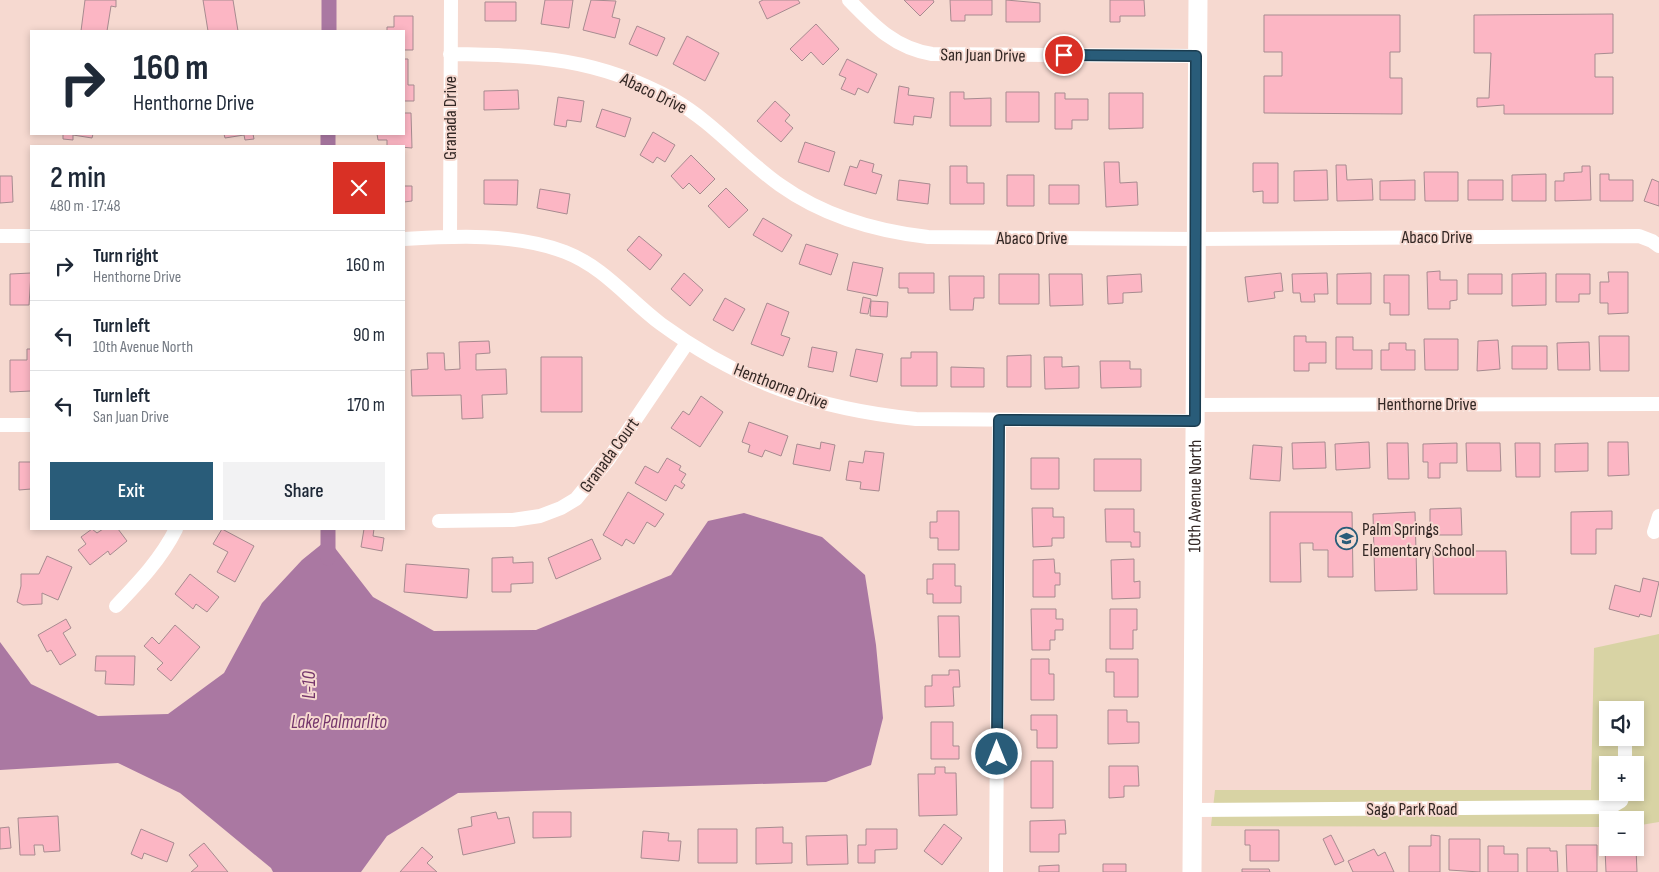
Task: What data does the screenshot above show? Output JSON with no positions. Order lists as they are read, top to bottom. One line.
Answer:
{"streets":{"street":["San Juan Drive","Abaco Drive","Granada Drive","Henthorne Drive","Granada Court","10th Avenue North","Sago Park Road"]},"crossings":[["San Juan Drive","10th Avenue North"],["Abaco Drive","Granada Drive"],["Abaco Drive","10th Avenue North"],["Granada Drive","Henthorne Drive"],["Henthorne Drive","Granada Court"],["Henthorne Drive","10th Avenue North"],["10th Avenue North","Sago Park Road"]],"water":["L-10","Lake Palmarlito"],"places":{"school or university":["Palm Springs Elementary School"]},"page":{"turn":["160 m","Henthorne Drive"],"heading":["2 min","480 m · 17:48"],"list":[{"name":"Turn right","note":"Henthorne Drive","value":"160 m"},{"name":"Turn left","note":"10th Avenue North","value":"90 m"},{"name":"Turn left","note":"San Juan Drive","value":"170 m"}],"buttons":["Exit","Share"],"map_buttons":["+","−"]}}
